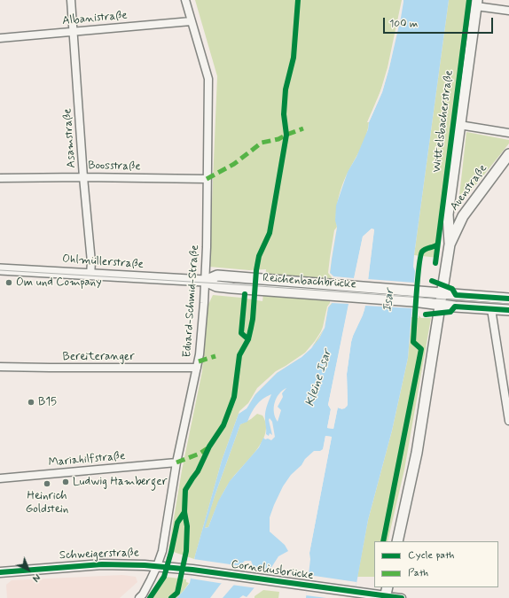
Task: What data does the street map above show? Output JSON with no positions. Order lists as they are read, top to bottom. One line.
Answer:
{"streets":{"main road":["Wittelsbacherstraße","Auenstraße","Ohlmüllerstraße","Reichenbachbrücke"],"street":["Albanistraße","Asamstraße","Boosstraße","Eduard-Schmid-Straße","Bereiteranger","Mariahilfstraße","Schweigerstraße","Corneliusbrücke"]},"crossings":[["Albanistraße","Asamstraße"],["Albanistraße","Eduard-Schmid-Straße"],["Wittelsbacherstraße","Auenstraße"],["Asamstraße","Boosstraße"],["Asamstraße","Ohlmüllerstraße"],["Boosstraße","Eduard-Schmid-Straße"],["Auenstraße","Reichenbachbrücke"],["Ohlmüllerstraße","Reichenbachbrücke"],["Ohlmüllerstraße","Eduard-Schmid-Straße"],["Reichenbachbrücke","Eduard-Schmid-Straße"],["Eduard-Schmid-Straße","Bereiteranger"],["Eduard-Schmid-Straße","Mariahilfstraße"],["Eduard-Schmid-Straße","Schweigerstraße"],["Eduard-Schmid-Straße","Corneliusbrücke"],["Schweigerstraße","Corneliusbrücke"]],"water":["Isar","Kleine Isar"],"places":["Om und Company","B15","Ludwig Hamberger","Heinrich Goldstein"],"legend":["Cycle path","Path"],"scale_bar":"100 m","north":"bottom right"}
